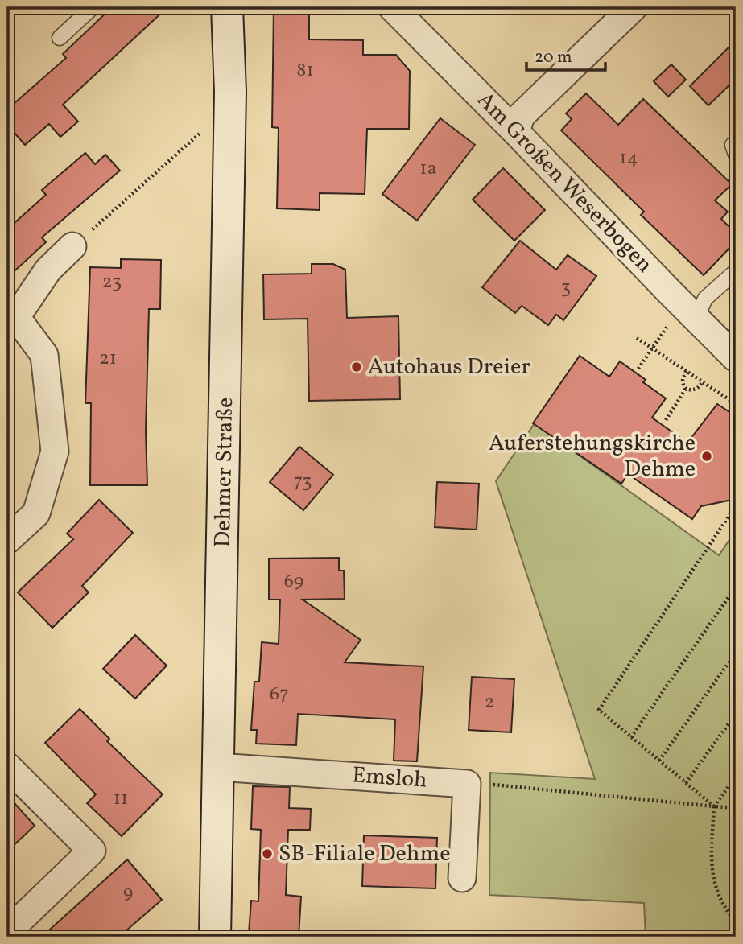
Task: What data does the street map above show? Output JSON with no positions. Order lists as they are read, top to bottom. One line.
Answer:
{"streets":{"street":["Am Großen Weserbogen","Dehmer Straße","Emsloh"]},"crossings":[["Dehmer Straße","Emsloh"]],"places":["Autohaus Dreier","Auferstehungskirche Dehme","SB-Filiale Dehme"],"house_numbers":["81","14","1a","23","3","21","73","69","67","2","11","9"],"scale_bar":"20 m"}
